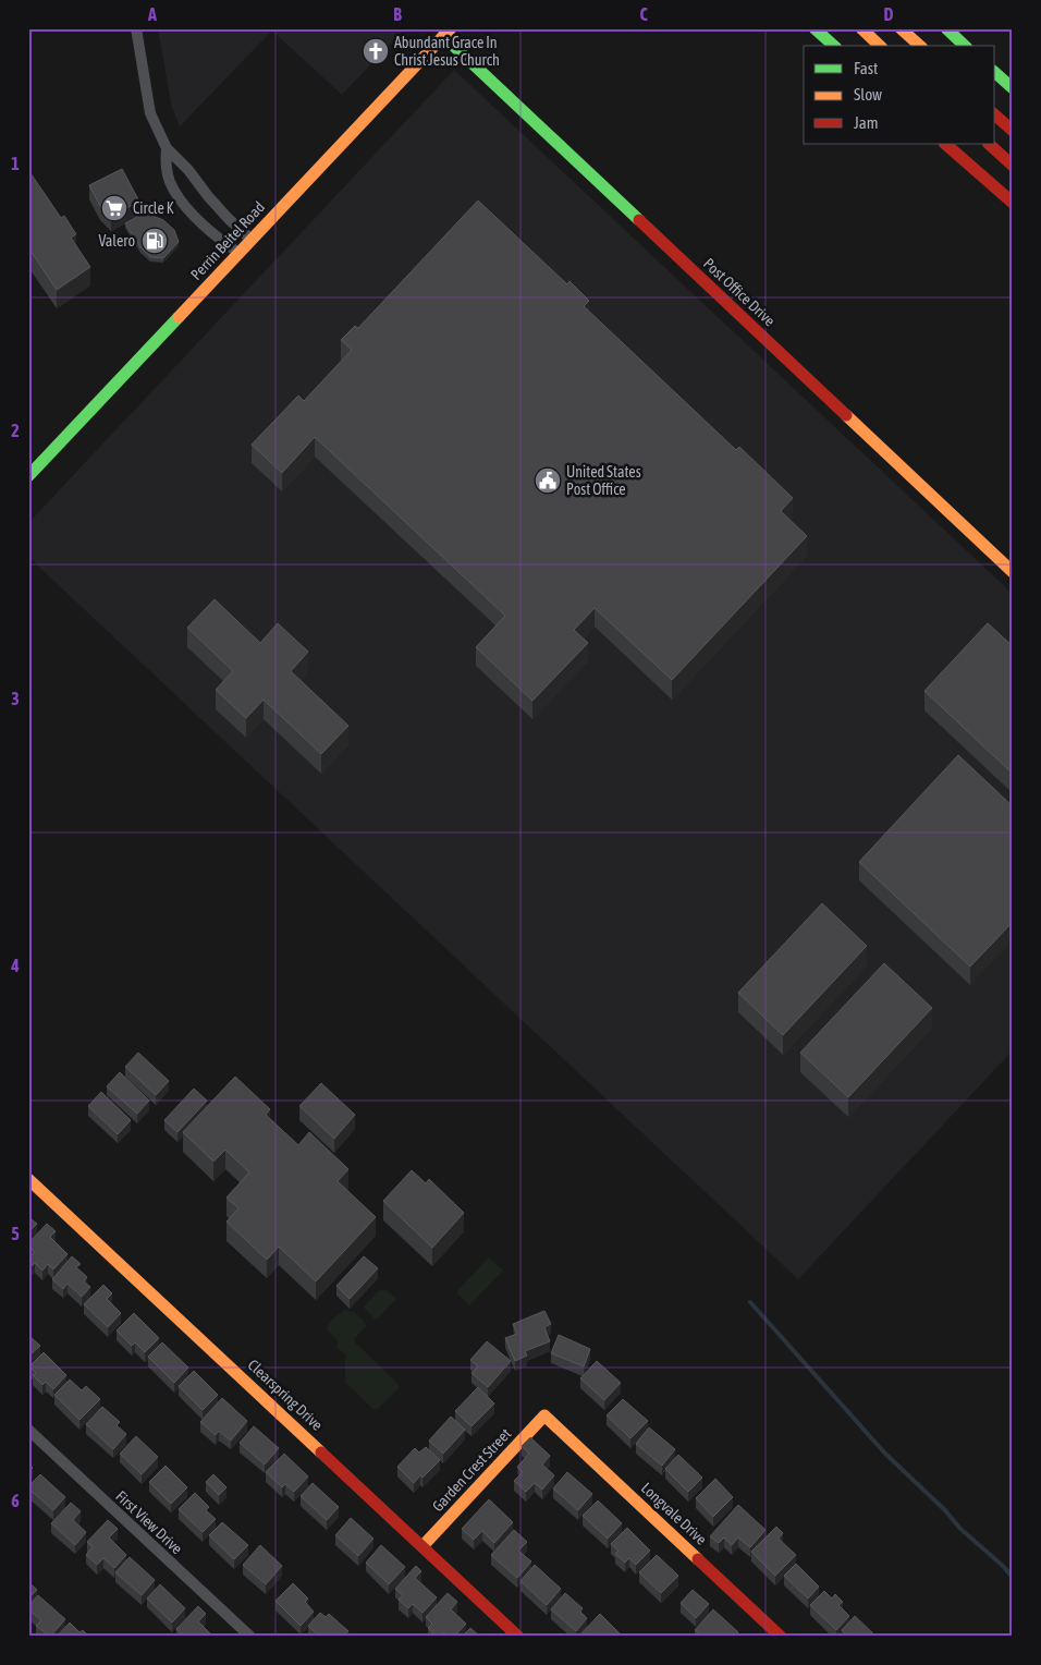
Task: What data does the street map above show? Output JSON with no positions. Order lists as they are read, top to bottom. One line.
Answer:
{"streets":{"main road":["Perrin Beitel Road","Post Office Drive","Clearspring Drive","Garden Crest Street","Longvale Drive"],"street":["First View Drive"]},"crossings":[["Perrin Beitel Road","Post Office Drive"],["Clearspring Drive","Garden Crest Street"],["Garden Crest Street","Longvale Drive"]],"places":{"church":["Abundant Grace In Christ Jesus Church"],"supermarket":["Circle K"],"fuel station":["Valero"],"public building":["United States Post Office"]},"legend":["Fast","Slow","Jam"],"grid":{"columns":["A","B","C","D"],"rows":["1","2","3","4","5","6"]}}
